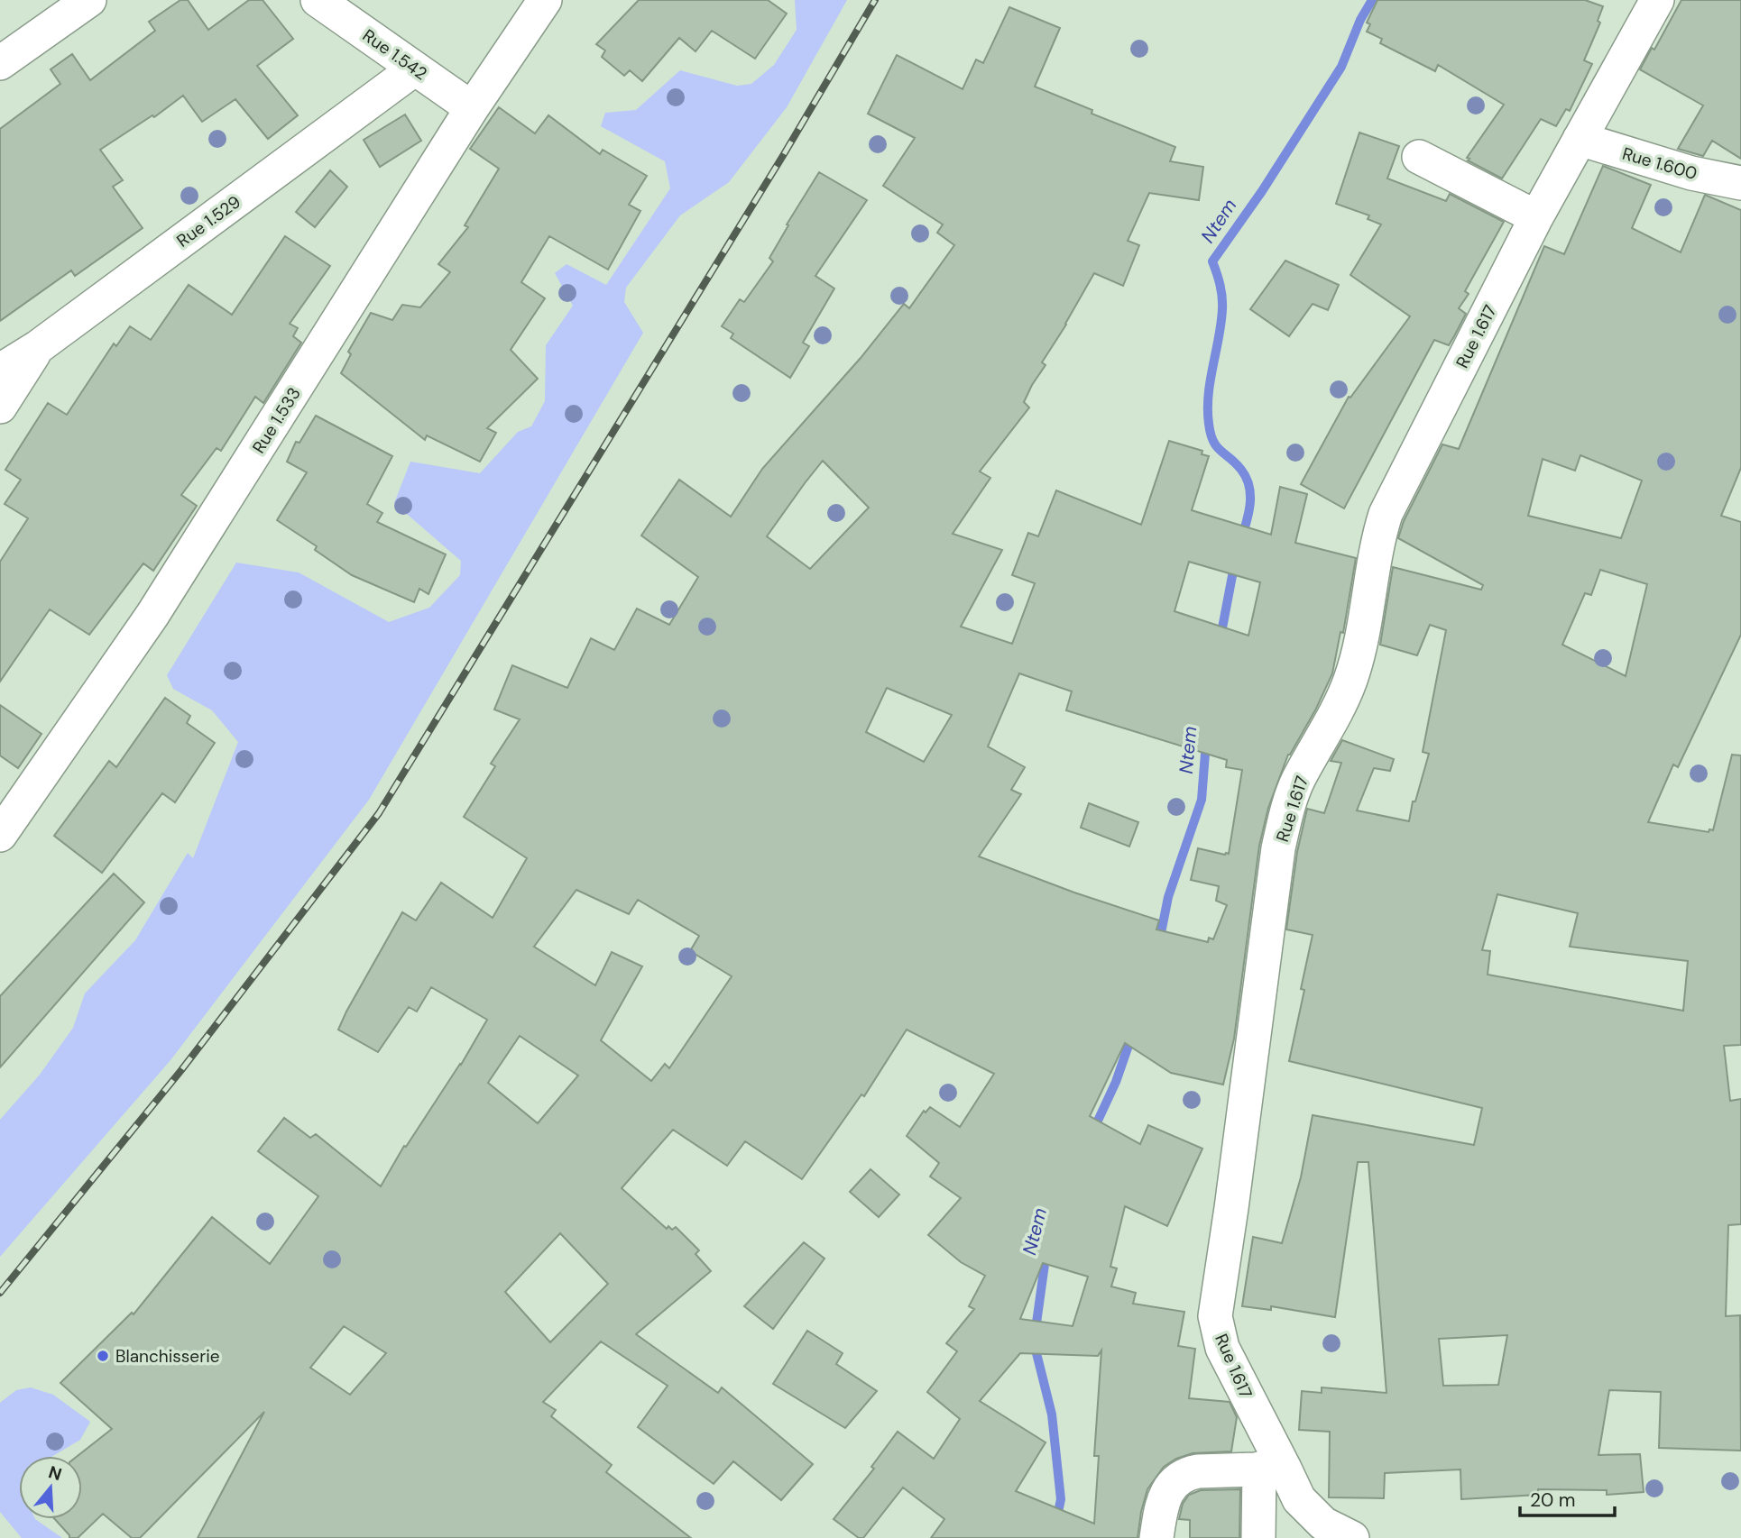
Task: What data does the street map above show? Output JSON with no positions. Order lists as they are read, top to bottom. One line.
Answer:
{"streets":{"street":["Rue 1.542","Rue 1.600","Rue 1.529","Rue 1.617","Rue 1.533"]},"crossings":[["Rue 1.542","Rue 1.529"],["Rue 1.542","Rue 1.533"],["Rue 1.600","Rue 1.617"]],"water":["Ntem"],"places":["Blanchisserie"],"scale_bar":"20 m","north":"top"}
